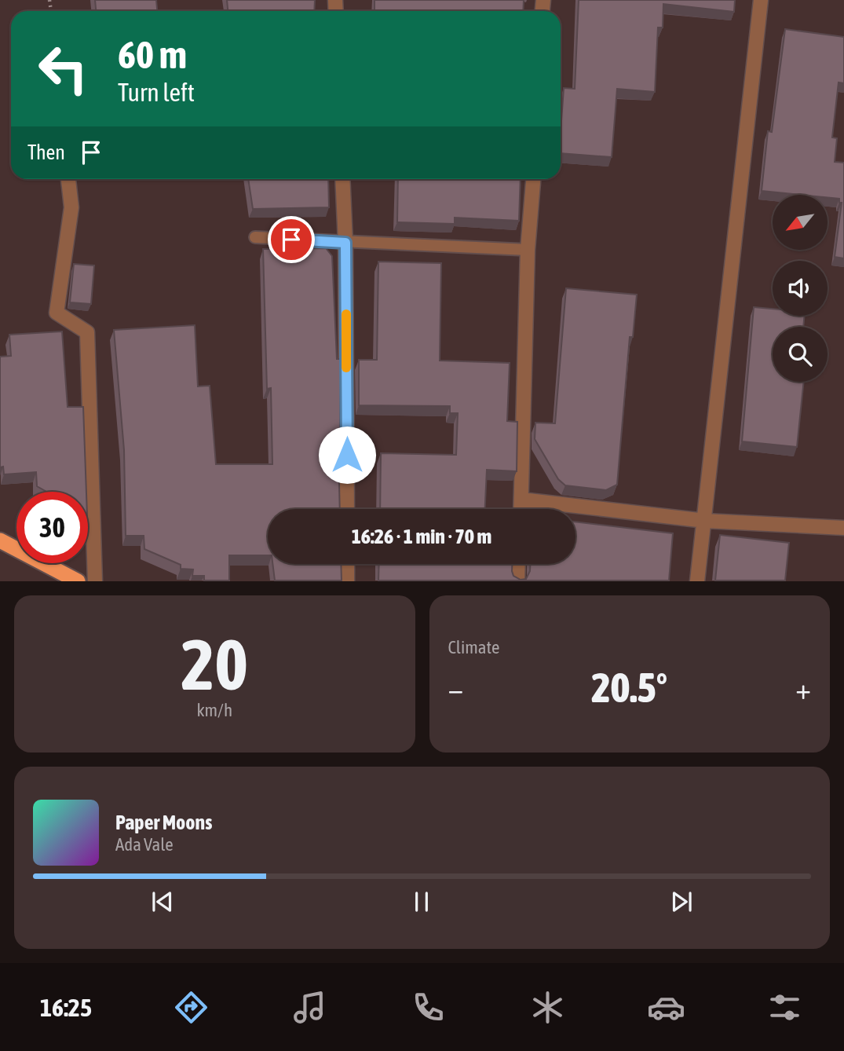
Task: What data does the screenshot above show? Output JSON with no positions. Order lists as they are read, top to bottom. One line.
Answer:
{"north":"bottom left","page":{"turn":["60 m","Turn left"],"then":"Then","limit":"30","trip":"16:26 · 1 min · 70 m","tile":[["20","km/h"],"Climate"],"heat":["−","20.5°","+"],"song":["Paper Moons","Ada Vale"],"tabs":"16:25"}}
